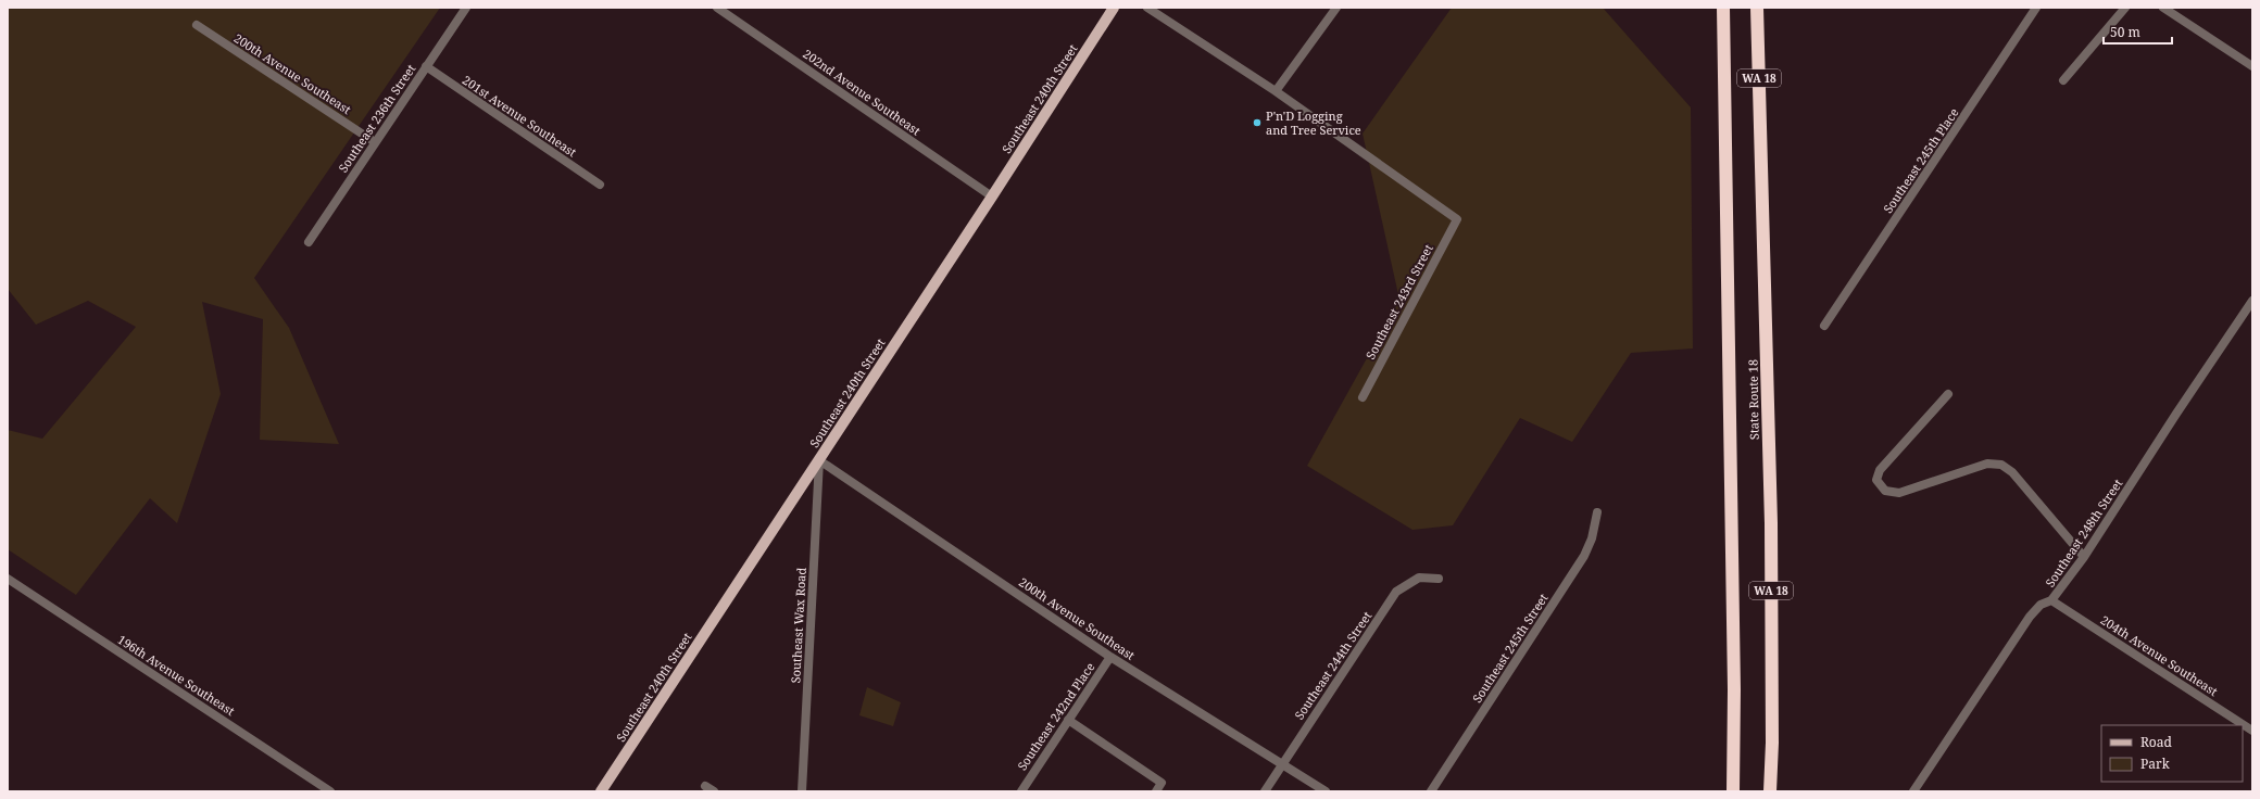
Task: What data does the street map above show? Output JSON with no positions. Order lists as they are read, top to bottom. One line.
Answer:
{"streets":{"highway":["WA 18","State Route 18"],"main road":["Southeast 240th Street"],"street":["200th Avenue Southeast","202nd Avenue Southeast","201st Avenue Southeast","Southeast 236th Street","Southeast 245th Place","Southeast 243rd Street","Southeast 248th Street","Southeast Wax Road","Southeast 245th Street","204th Avenue Southeast","Southeast 244th Street","196th Avenue Southeast","Southeast 242nd Place"]},"crossings":[["200th Avenue Southeast","Southeast 240th Street"],["200th Avenue Southeast","Southeast 236th Street"],["200th Avenue Southeast","Southeast Wax Road"],["200th Avenue Southeast","Southeast 244th Street"],["200th Avenue Southeast","Southeast 242nd Place"],["202nd Avenue Southeast","Southeast 240th Street"],["Southeast 240th Street","Southeast Wax Road"],["201st Avenue Southeast","Southeast 236th Street"],["Southeast 248th Street","204th Avenue Southeast"]],"places":["P'n'D Logging and Tree Service"],"legend":["Road","Park"],"scale_bar":"50 m"}
